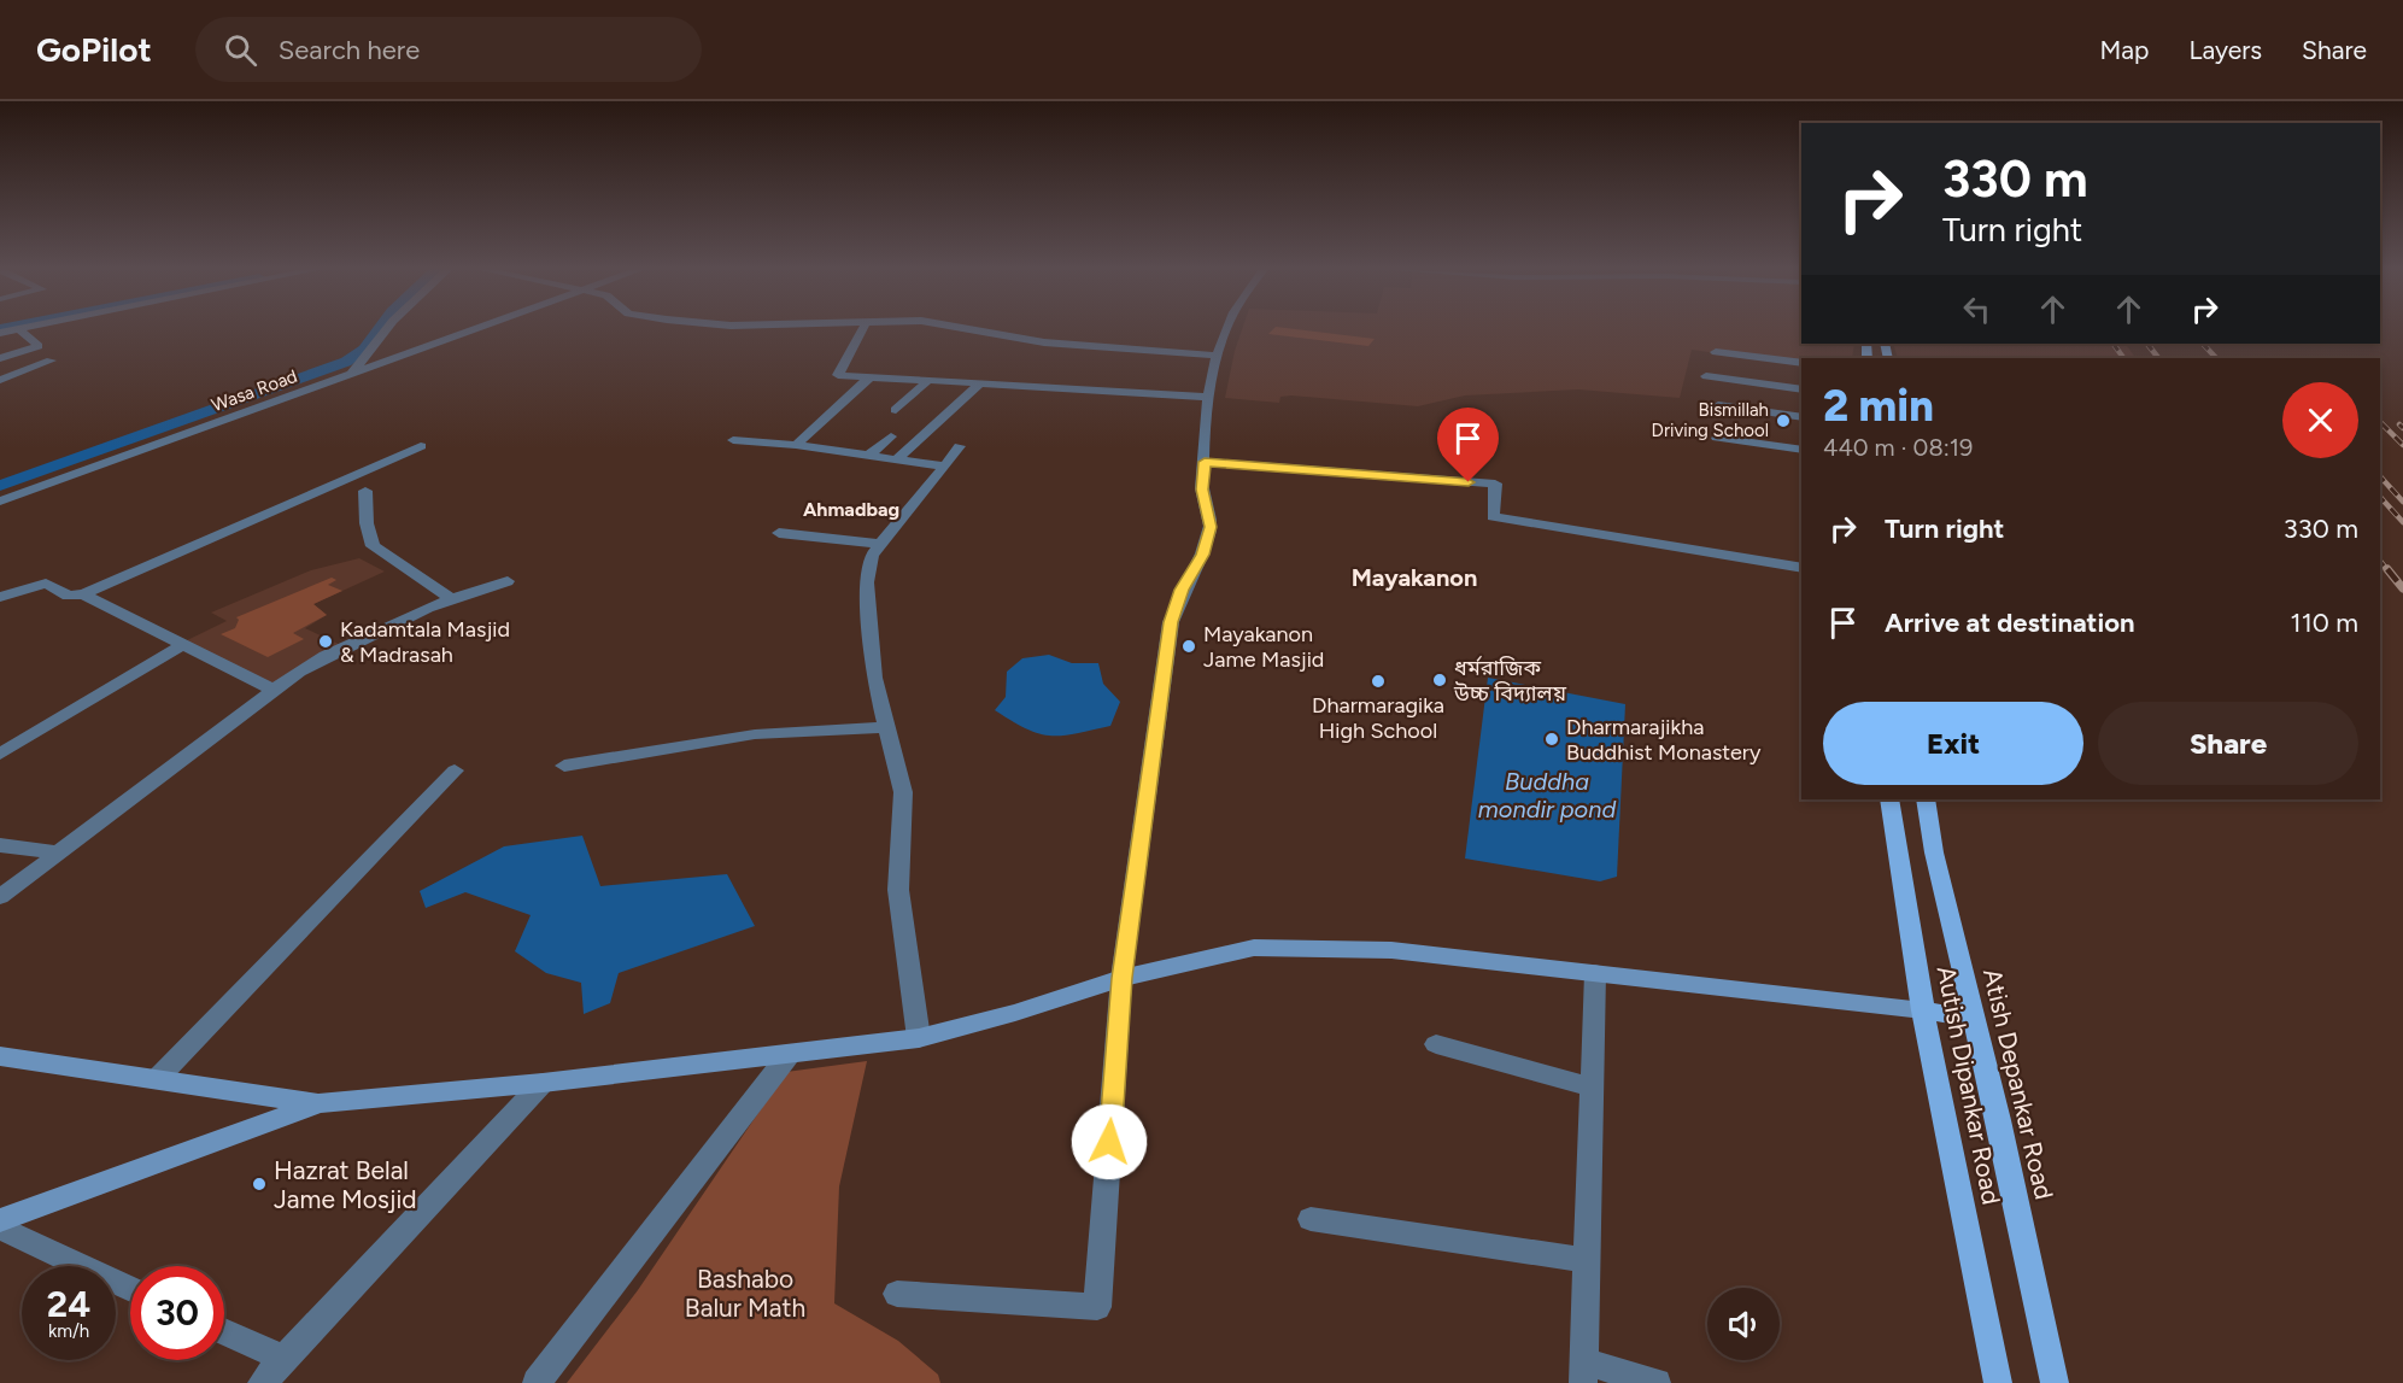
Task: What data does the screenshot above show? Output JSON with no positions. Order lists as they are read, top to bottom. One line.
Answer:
{"streets":{"main road":["Atish Depankar Road","Autish Dipankar Road"],"street":["Wasa Road"]},"districts":["Ahmadbag","Mayakanon"],"water":["Buddha mondir pond"],"parks":["Bashabo Balur Math"],"places":["Bismillah Driving School","Kadamtala Masjid & Madrasah","Mayakanon Jame Masjid","ধর্মরাজিক উচ্চ বিদ্যালয়","Dharmaragika High School","Dharmarajikha Buddhist Monastery","Hazrat Belal Jame Mosjid"],"page":{"header":"GoPilot","search":"Search here","nav":["Map","Layers","Share"],"turn":["330 m","Turn right"],"heading":["2 min","440 m · 08:19"],"list":[{"name":"Turn right","value":"330 m"},{"name":"Arrive at destination","value":"110 m"}],"buttons":["Exit","Share"],"speed":"24 km/h","limit":"30"}}
